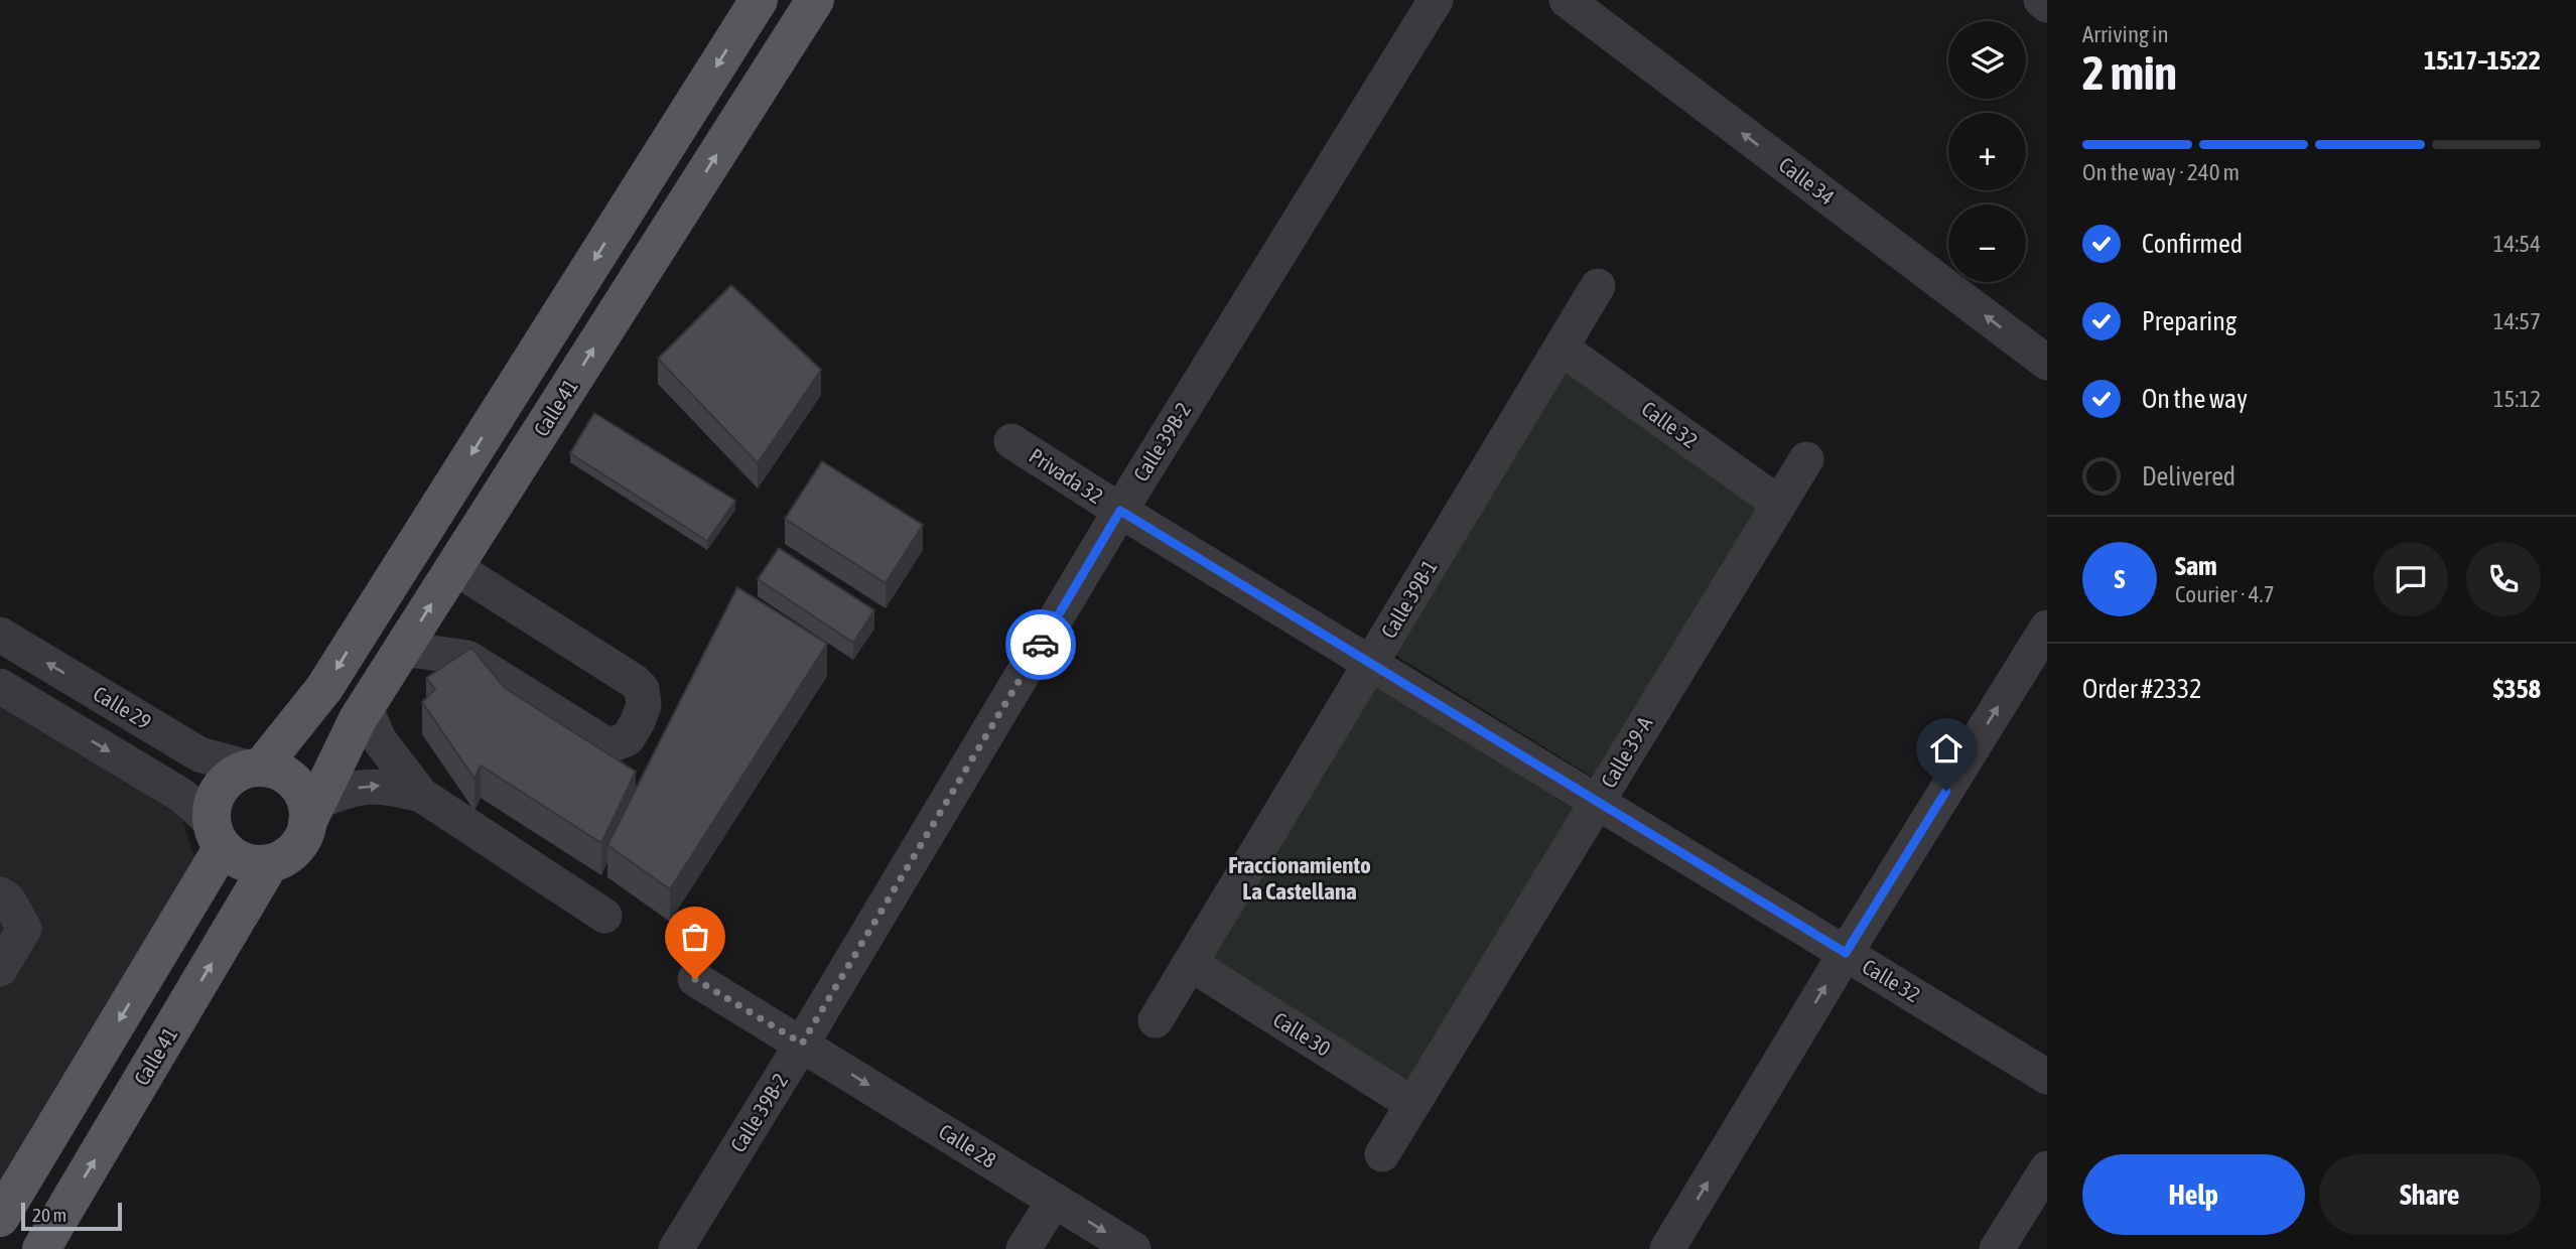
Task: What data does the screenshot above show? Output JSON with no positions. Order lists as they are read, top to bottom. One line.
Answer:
{"streets":{"main road":["Calle 41"],"street":["Calle 34","Calle 32","Calle 39B-2","Privada 32","Calle 39B-1","Calle 29","Calle 39-A","Calle 30","Calle 28"]},"crossings":[["Calle 41","Calle 29"],["Calle 32","Calle 39B-2"],["Calle 32","Privada 32"],["Calle 32","Calle 39B-1"],["Calle 32","Calle 39-A"],["Calle 39B-2","Privada 32"],["Calle 39B-2","Calle 28"],["Calle 39B-1","Calle 30"],["Calle 39-A","Calle 30"]],"one_way":["Calle 34","Calle 28"],"districts":["Fraccionamiento La Castellana"],"scale_bar":"20 m","page":{"heading":["2 min","Arriving in","15:17–15:22"],"panel":["Sam","Courier · 4.7","Order #2332","$358"],"map_buttons":["+","−"],"bar":"On the way · 240 m","list":[["Confirmed","14:54"],["Preparing","14:57"],["On the way","15:12"],"Delivered"],"round":"S","buttons":["Help","Share"],"scale":"20 m"}}
